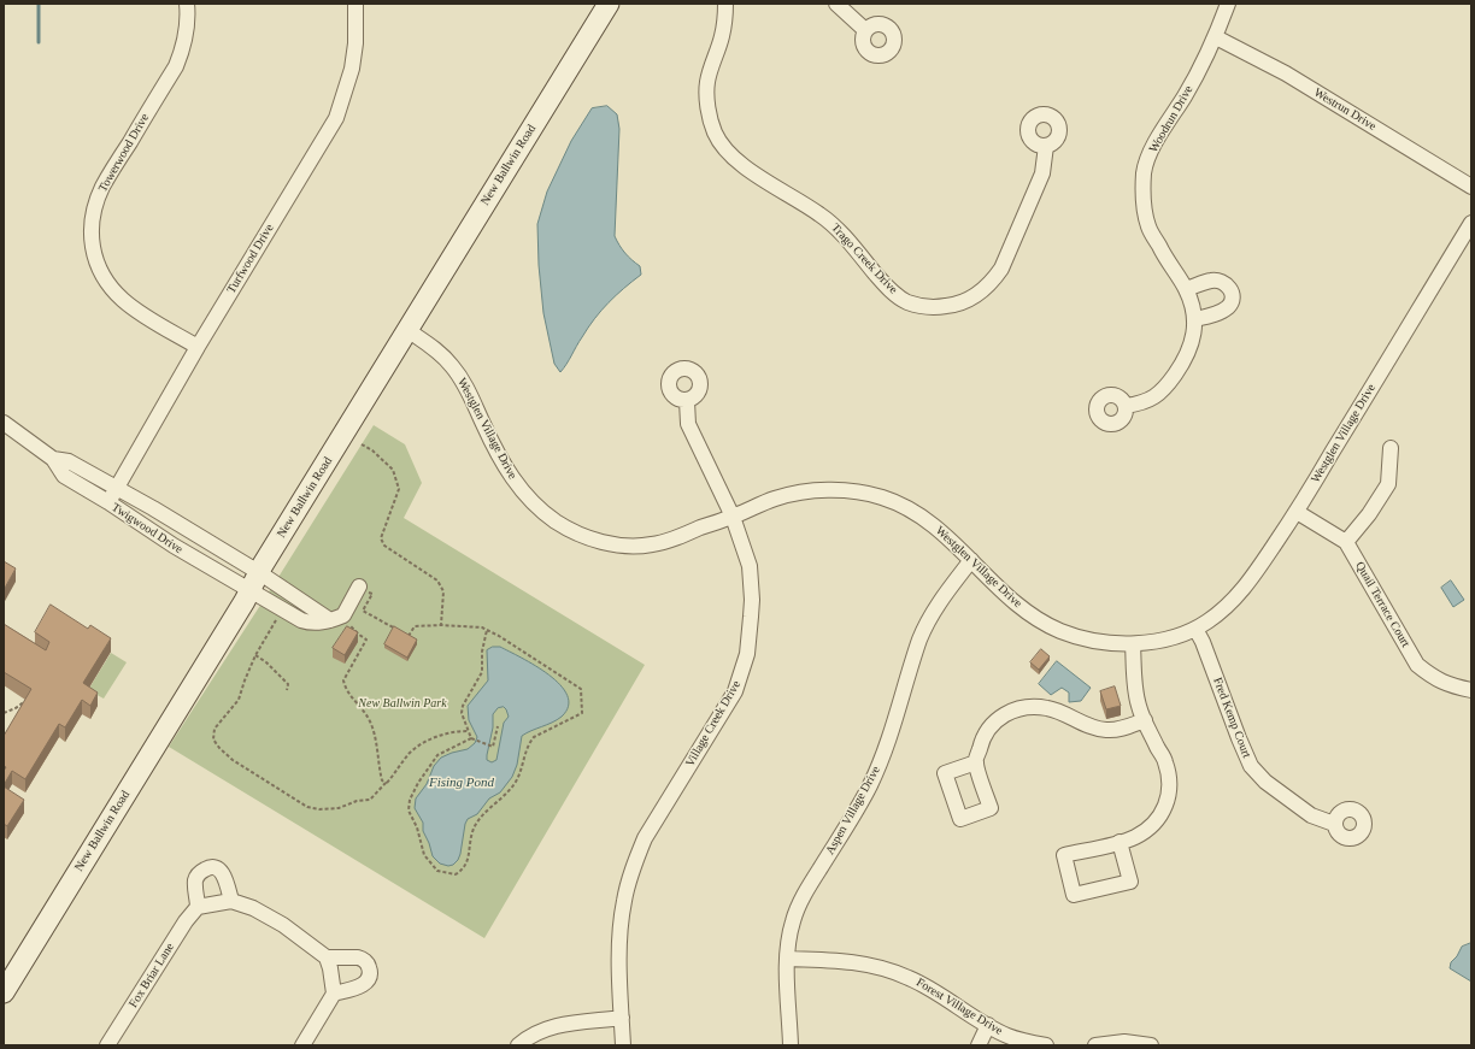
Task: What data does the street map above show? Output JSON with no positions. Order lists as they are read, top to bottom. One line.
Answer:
{"streets":{"main road":["New Ballwin Road"],"street":["Westrun Drive","Woodrun Drive","Towerwood Drive","Turfwood Drive","Trago Creek Drive","Westglen Village Drive","Twigwood Drive","Quail Terrace Court","Fred Kemp Court","Village Creek Drive","Aspen Village Drive","Fox Briar Lane","Forest Village Drive"]},"crossings":[["Westrun Drive","Woodrun Drive"],["Towerwood Drive","Turfwood Drive"],["New Ballwin Road","Westglen Village Drive"],["New Ballwin Road","Twigwood Drive"],["Turfwood Drive","Twigwood Drive"],["Westglen Village Drive","Quail Terrace Court"],["Westglen Village Drive","Fred Kemp Court"],["Westglen Village Drive","Village Creek Drive"],["Westglen Village Drive","Aspen Village Drive"],["Aspen Village Drive","Forest Village Drive"]],"water":["Fising Pond"],"parks":["New Ballwin Park"]}
